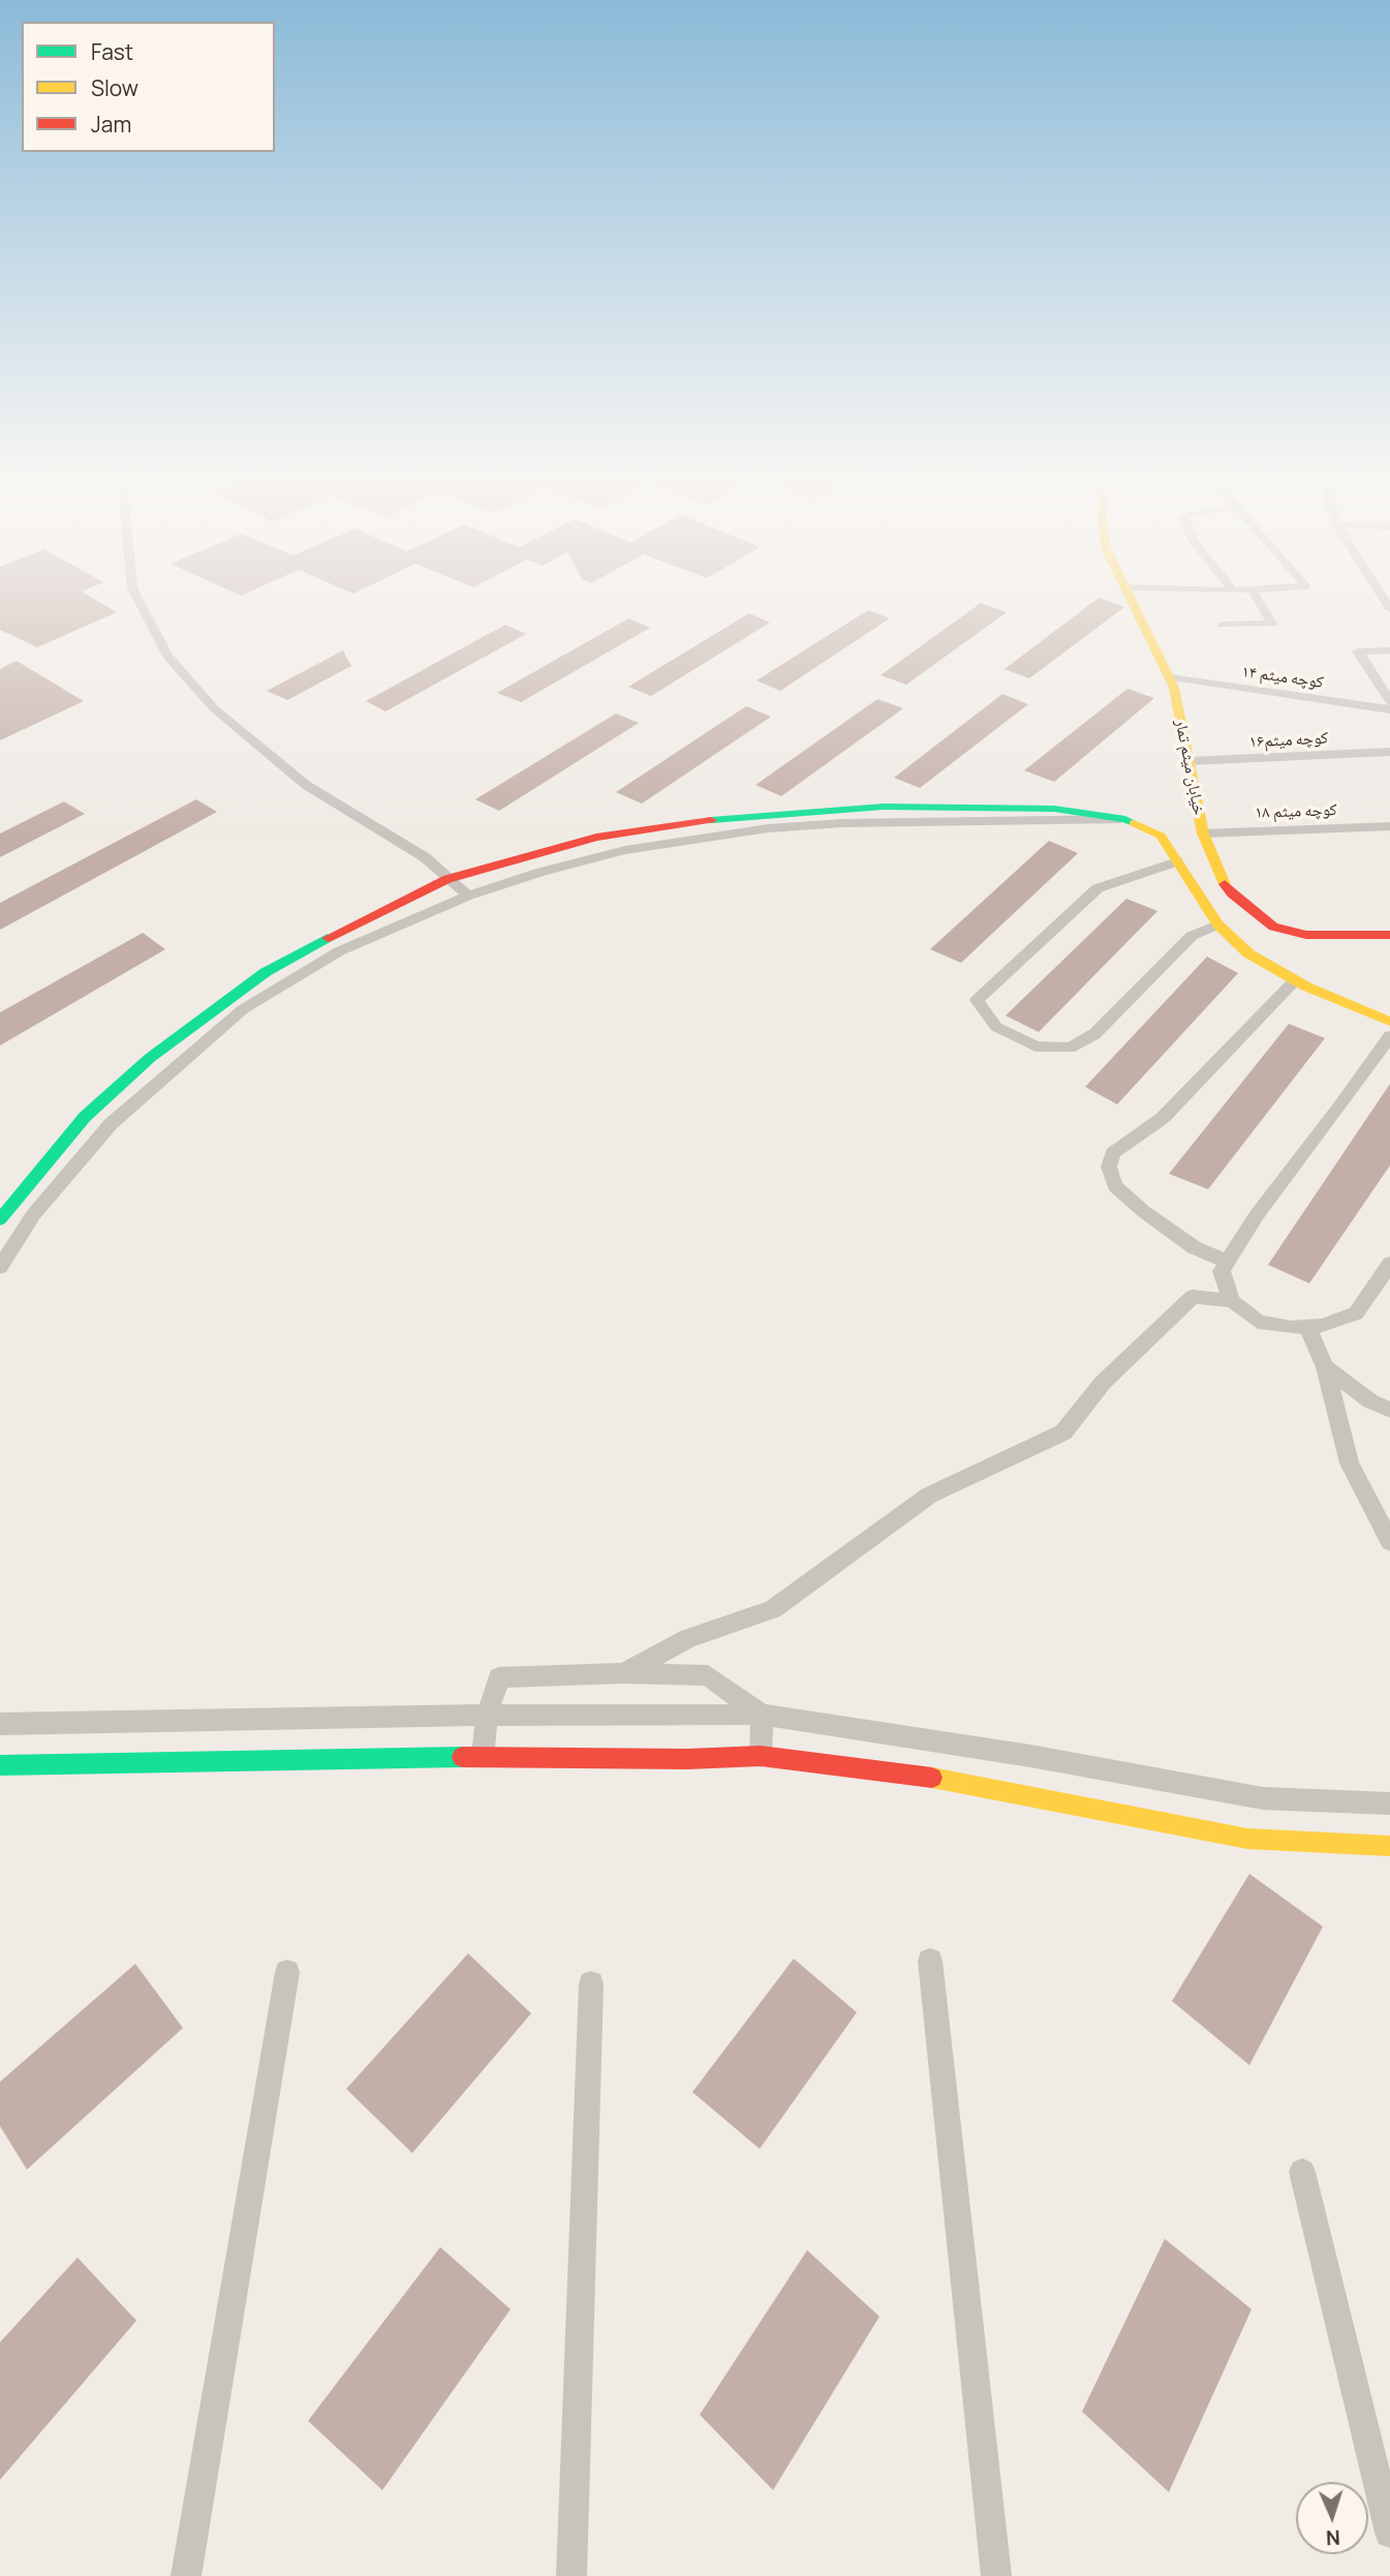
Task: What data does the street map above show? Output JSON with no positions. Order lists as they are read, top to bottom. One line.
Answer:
{"streets":{"street":["کوچه میثم ۱۴","کوچه میثم۱۶","خیابان میثم تمار","کوچه میثم ۱۸"]},"crossings":[["کوچه میثم ۱۴","خیابان میثم تمار"],["کوچه میثم۱۶","خیابان میثم تمار"],["خیابان میثم تمار","کوچه میثم ۱۸"]],"legend":["Fast","Slow","Jam"],"north":"bottom"}
